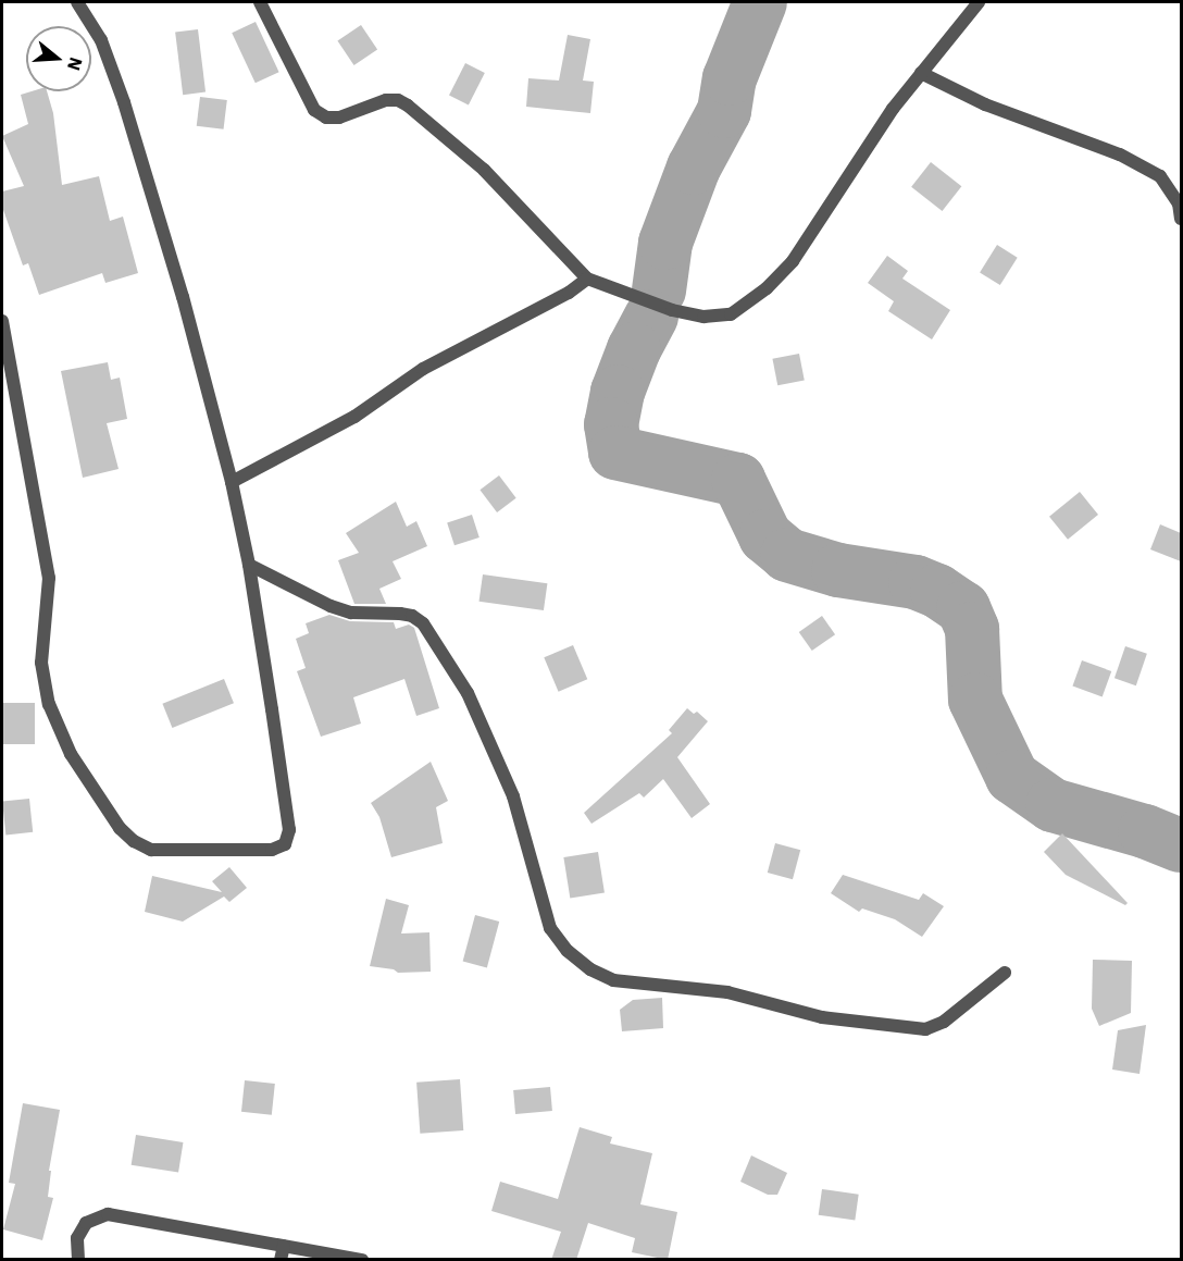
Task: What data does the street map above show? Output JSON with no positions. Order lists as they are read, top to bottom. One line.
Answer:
{"north":"right"}
